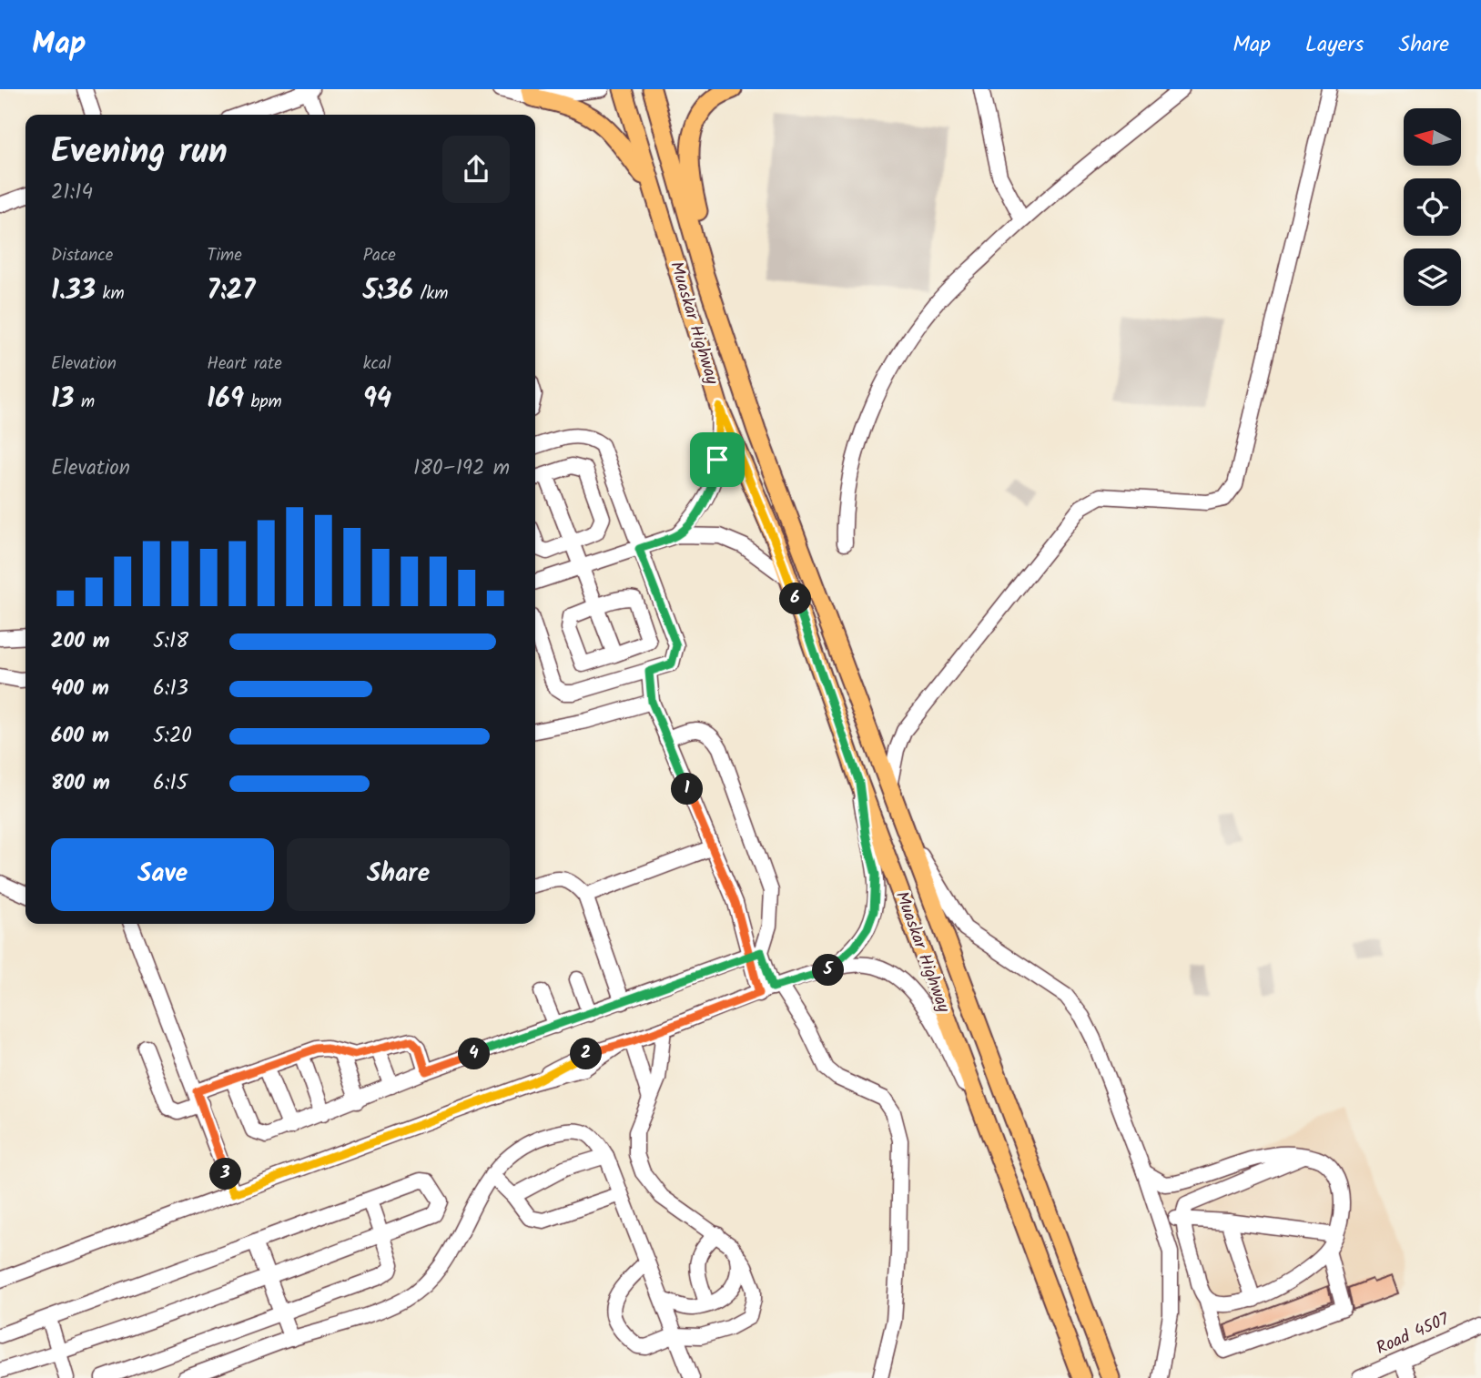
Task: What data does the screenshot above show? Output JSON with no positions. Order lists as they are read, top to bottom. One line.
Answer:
{"streets":{"main road":["Muaskar Highway"],"street":["Road 4507"]},"north":"left","page":{"header":"Map","nav":["Map","Layers","Share"],"heading":["Evening run","21:14"],"stats":[["Distance","1.33 km"],["Time","7:27"],["Pace","5:36 /km"],["Elevation","13 m"],["Heart rate","169 bpm"],["kcal","94"]],"chart":["Elevation","180–192 m"],"pins":["6","1","5","2","4","3"],"list":[{"name":"200 m","note":"5:18"},{"name":"400 m","note":"6:13"},{"name":"600 m","note":"5:20"},{"name":"800 m","note":"6:15"}],"buttons":["Save","Share"]}}
